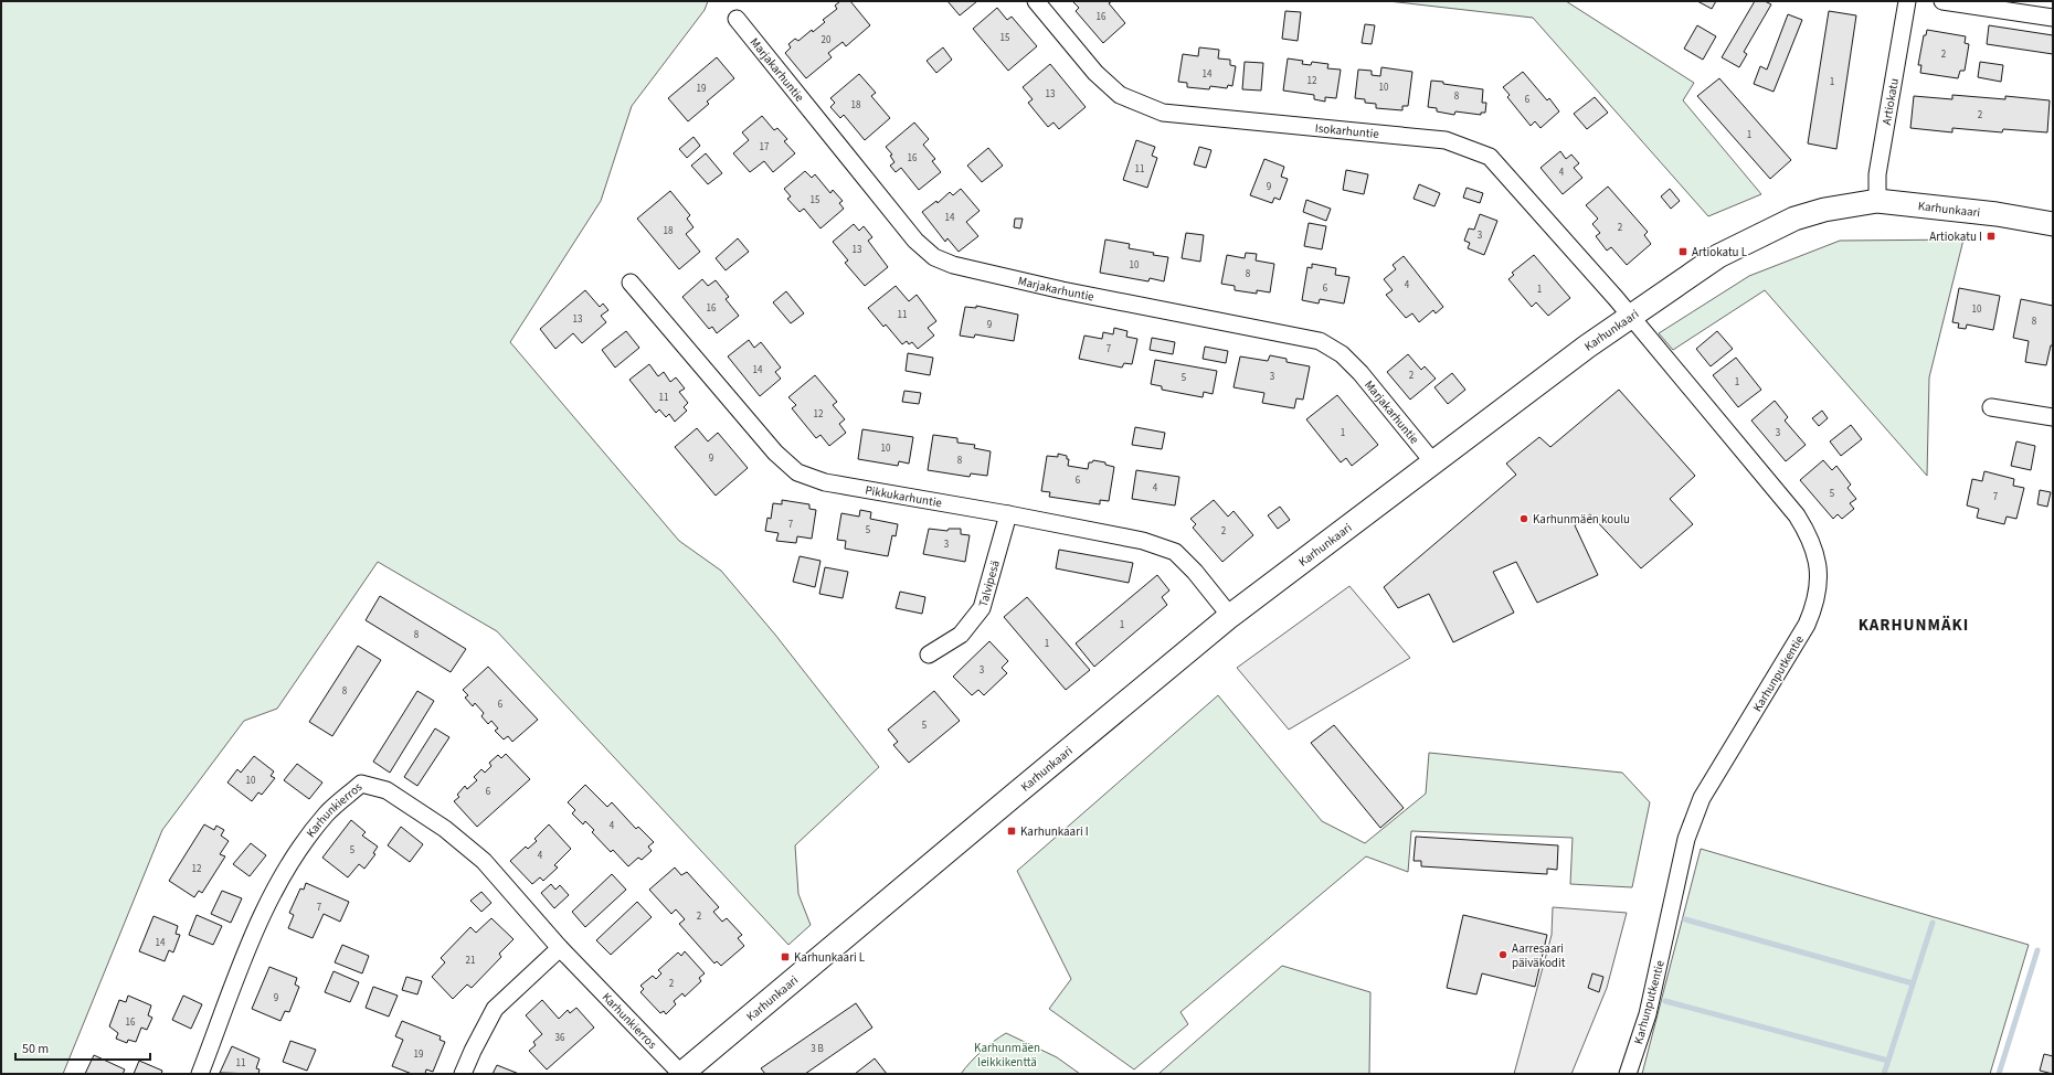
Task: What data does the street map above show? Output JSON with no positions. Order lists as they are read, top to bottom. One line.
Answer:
{"streets":{"street":["Marjakarhuntie","Artiokatu","Isokarhuntie","Karhunkaari","Pikkukarhuntie","Talvipesä","Karhunputkentie","Karhunkierros"]},"crossings":[["Marjakarhuntie","Karhunkaari"],["Artiokatu","Karhunkaari"],["Isokarhuntie","Karhunkaari"],["Isokarhuntie","Karhunputkentie"],["Karhunkaari","Pikkukarhuntie"],["Karhunkaari","Karhunputkentie"],["Karhunkaari","Karhunkierros"],["Pikkukarhuntie","Talvipesä"]],"districts":["KARHUNMÄKI"],"parks":["Karhunmäen leikkikenttä"],"places":{"transit":["Artiokatu I","Artiokatu L","Karhunkaari I","Karhunkaari L"],"other":["Karhunmäen koulu","Aarresaari päiväkodit"]},"house_numbers":["16","15","20","2","14","12","1","10","19","13","8","6","18","2","1","17","16","11","4","9","15","14","2","18","3","13","10","8","4","6","1","16","10","11","13","8","9","7","14","2","3","5","1","11","12","1","3","10","9","8","6","4","5","7","7","5","2","3","1","8","1","3","8","6","5","10","6","4","5","4","12","7","2","14","21","2","9","16","36","3 B","19","11"],"scale_bar":"50 m"}
